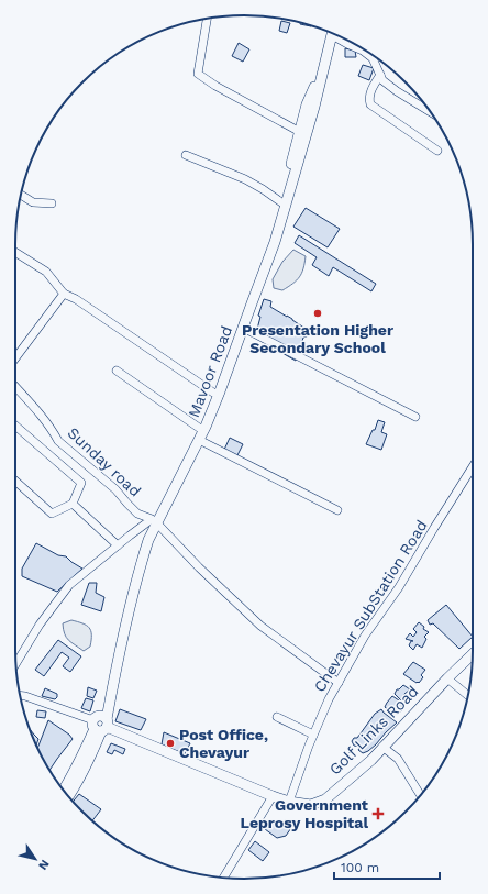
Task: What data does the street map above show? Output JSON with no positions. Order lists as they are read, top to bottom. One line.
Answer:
{"streets":{"main road":["Mavoor Road","Golf Links Road"],"street":["Sunday road","Chevayur SubStation Road"]},"crossings":[["Mavoor Road","Sunday road"],["Mavoor Road","Golf Links Road"],["Sunday road","Chevayur SubStation Road"],["Chevayur SubStation Road","Golf Links Road"]],"places":{"other":["Presentation Higher Secondary School","Post Office, Chevayur"],"health":["Government Leprosy Hospital"]},"scale_bar":"100 m","north":"bottom right"}
